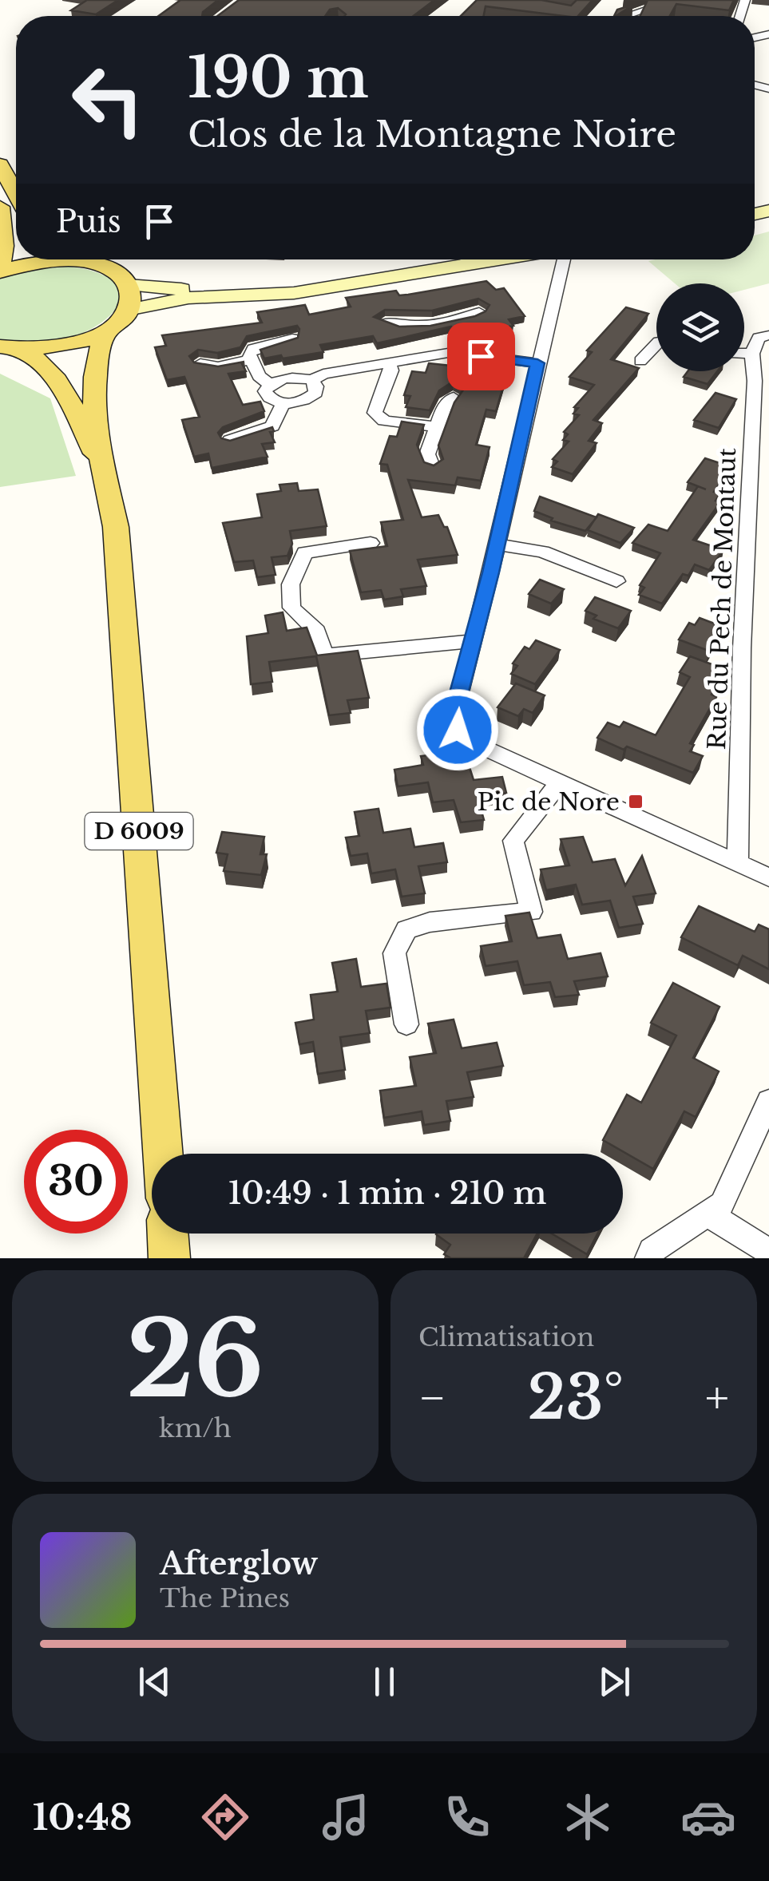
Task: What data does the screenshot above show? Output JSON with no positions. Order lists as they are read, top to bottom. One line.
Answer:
{"streets":{"main road":["D 6009"],"street":["Rue du Pech de Montaut"]},"places":{"transit":["Pic de Nore"]},"page":{"turn":["190 m","Clos de la Montagne Noire"],"then":"Puis","limit":"30","trip":"10:49 · 1 min · 210 m","tile":[["26","km/h"],"Climatisation"],"heat":["−","23°","+"],"song":["Afterglow","The Pines"],"tabs":"10:48"}}
